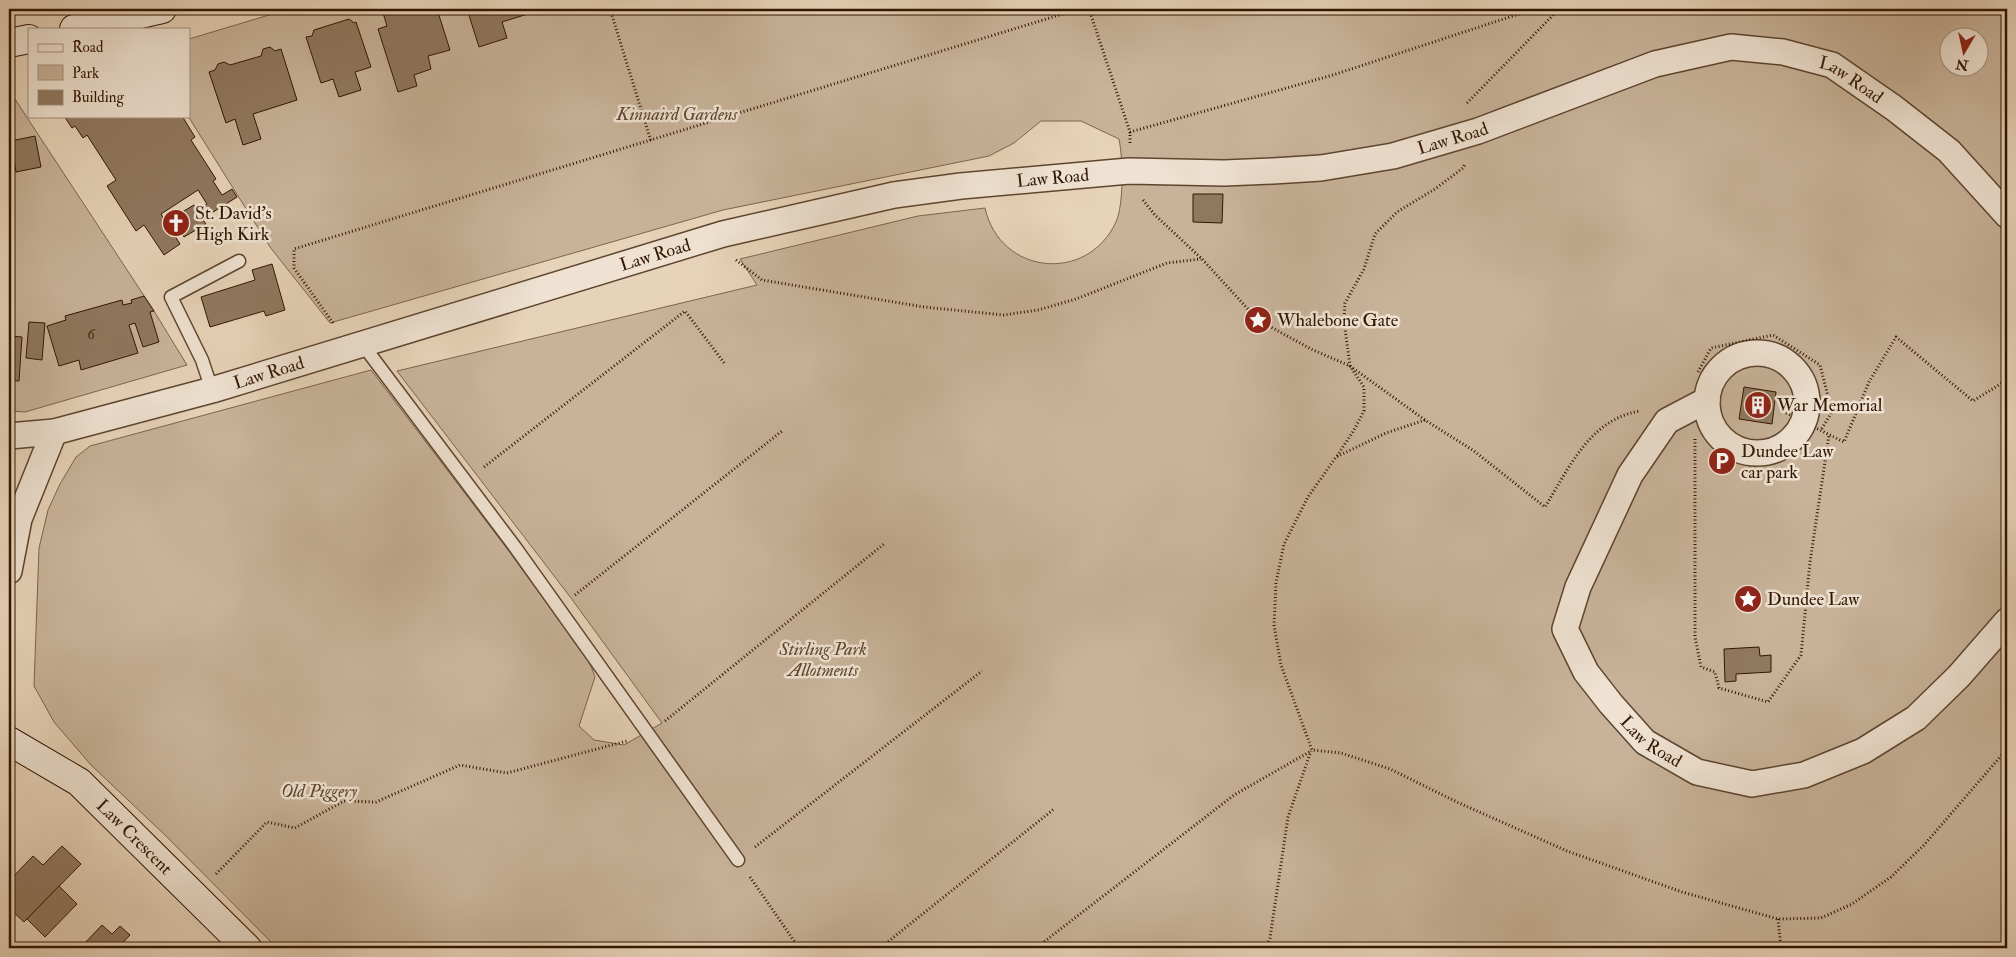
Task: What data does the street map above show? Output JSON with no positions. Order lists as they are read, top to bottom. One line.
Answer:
{"streets":{"street":["Law Road","Law Crescent"]},"parks":["Kinnaird Gardens","Stirling Park Allotments","Old Piggery"],"places":{"church":["St. David's High Kirk"],"place":["Whalebone Gate","Dundee Law"],"building":["War Memorial"],"parking":["Dundee Law car park"]},"house_numbers":["6"],"legend":["Road","Park","Building"],"north":"bottom"}
